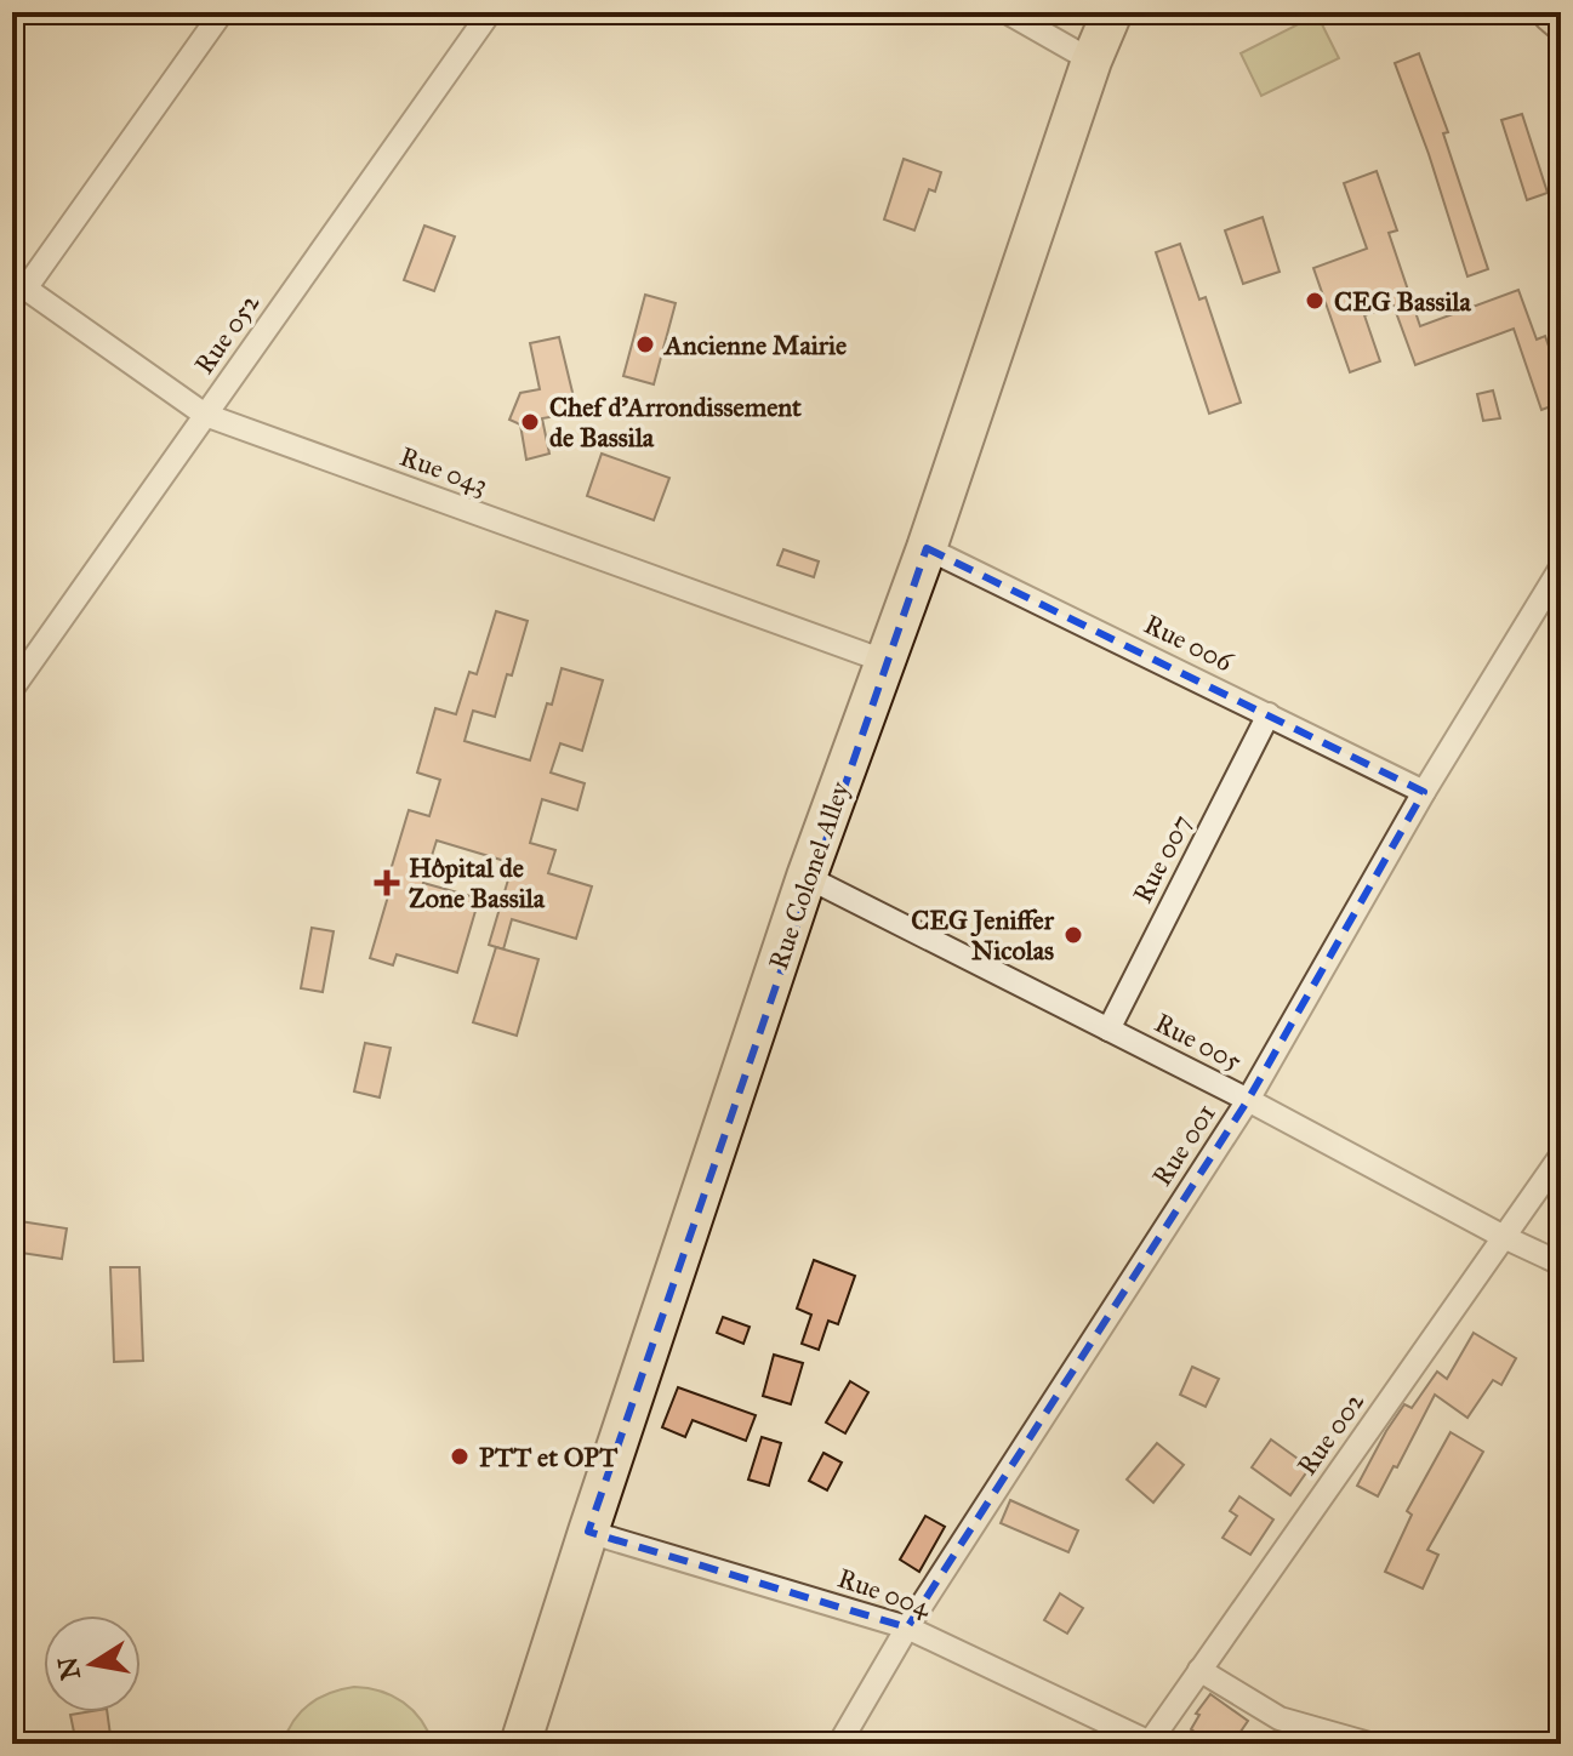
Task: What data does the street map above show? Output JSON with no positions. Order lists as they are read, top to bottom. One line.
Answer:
{"streets":{"highway":["Rue Colonel Alley"],"street":["Rue 052","Rue 043","Rue 006","Rue 007","Rue 005","Rue 001","Rue 002","Rue 004"]},"crossings":[["Rue 052","Rue 043"],["Rue 043","Rue Colonel Alley"],["Rue 006","Rue 007"],["Rue 006","Rue Colonel Alley"],["Rue 006","Rue 001"],["Rue 007","Rue 005"],["Rue Colonel Alley","Rue 005"],["Rue Colonel Alley","Rue 004"],["Rue 005","Rue 001"],["Rue 005","Rue 002"],["Rue 001","Rue 004"],["Rue 002","Rue 004"]],"places":{"other":["CEG Bassila","Ancienne Mairie","Chef d'Arrondissement de Bassila","CEG Jeniffer Nicolas","PTT et OPT"],"health":["Hôpital de Zone Bassila"]},"north":"left"}
